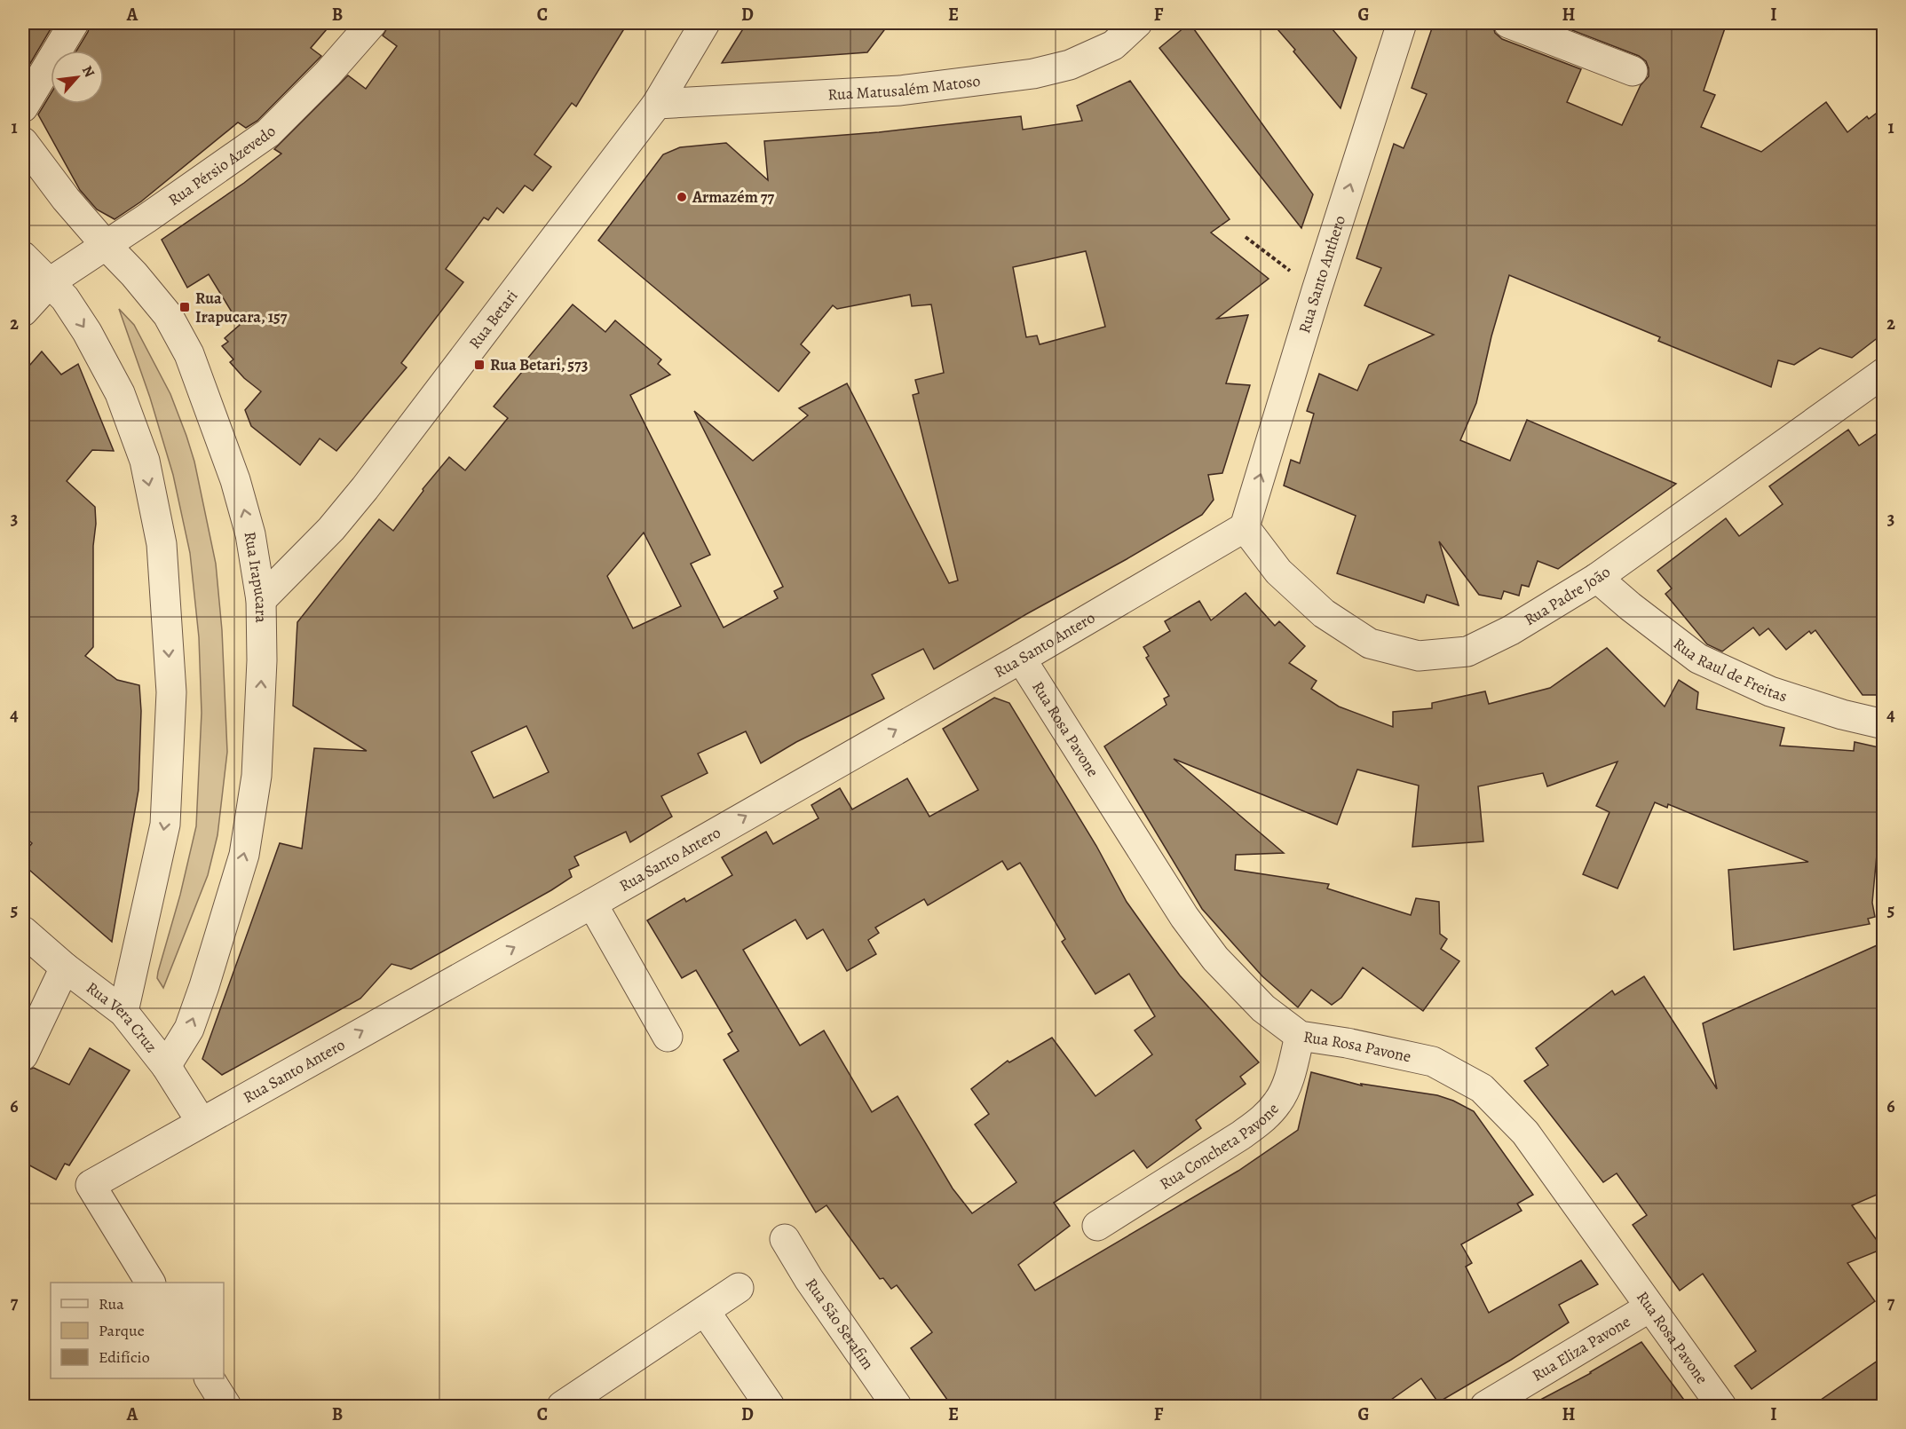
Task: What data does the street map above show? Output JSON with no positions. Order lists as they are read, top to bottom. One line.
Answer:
{"streets":{"street":["Rua Matusalém Matoso","Rua Pérsio Azevedo","Rua Santo Anthero","Rua Betari","Rua Irapucara","Rua Padre João","Rua Santo Antero","Rua Raul de Freitas","Rua Rosa Pavone","Rua Vera Cruz","Rua Concheta Pavone","Rua São Serafim","Rua Eliza Pavone"]},"crossings":[["Rua Matusalém Matoso","Rua Betari"],["Rua Pérsio Azevedo","Rua Irapucara"],["Rua Santo Anthero","Rua Padre João"],["Rua Santo Anthero","Rua Santo Antero"],["Rua Betari","Rua Irapucara"],["Rua Irapucara","Rua Vera Cruz"],["Rua Padre João","Rua Santo Antero"],["Rua Padre João","Rua Raul de Freitas"],["Rua Santo Antero","Rua Rosa Pavone"],["Rua Santo Antero","Rua Vera Cruz"],["Rua Rosa Pavone","Rua Concheta Pavone"],["Rua Rosa Pavone","Rua Eliza Pavone"]],"one_way":["Rua Santo Anthero","Rua Santo Antero"],"places":{"other":["Armazém 77"],"transit":["Rua Irapucara, 157","Rua Betari, 573"]},"legend":["Rua","Parque","Edifício"],"north":"top right","grid":{"columns":["A","B","C","D","E","F","G","H","I"],"rows":["1","2","3","4","5","6","7"]}}
